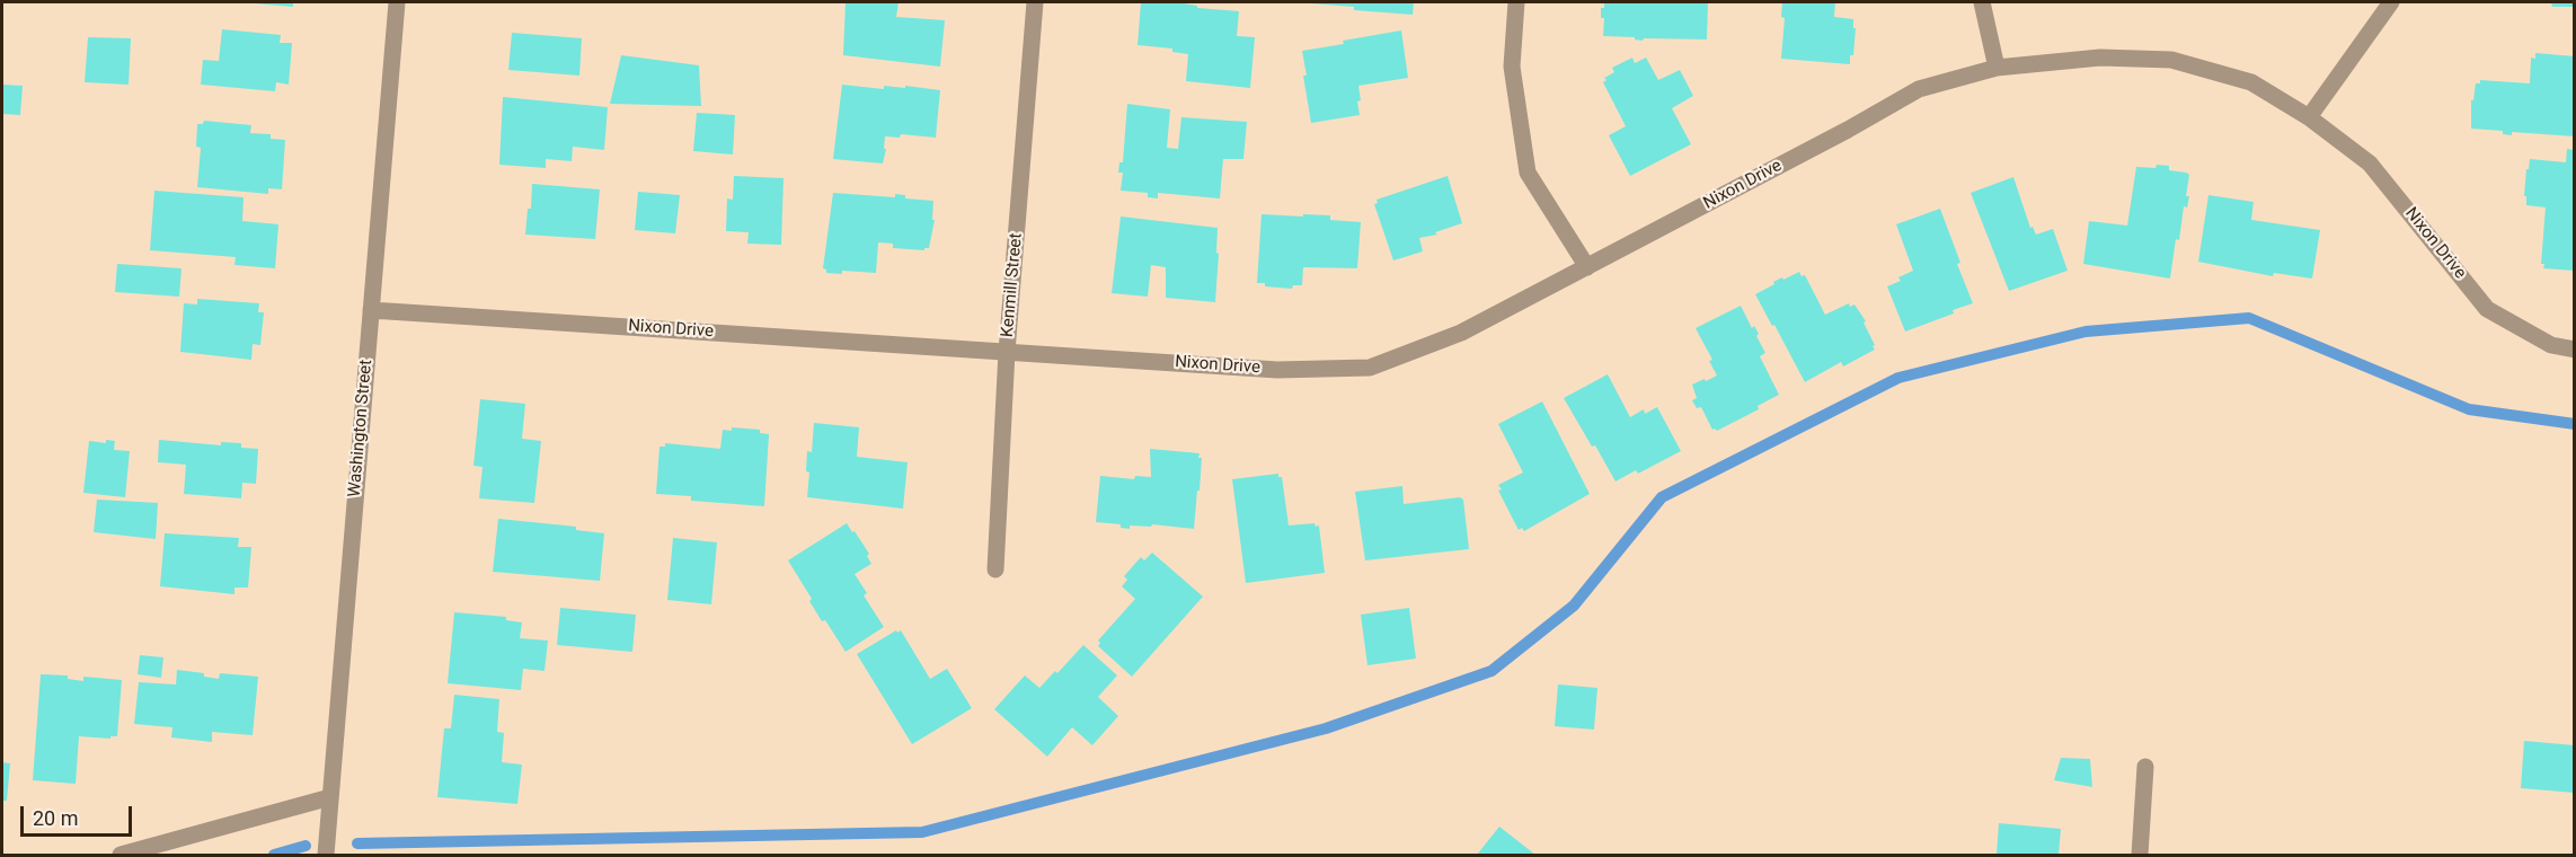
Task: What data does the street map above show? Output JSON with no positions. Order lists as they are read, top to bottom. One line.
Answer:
{"streets":{"street":["Nixon Drive","Kenmill Street","Washington Street"]},"crossings":[["Nixon Drive","Kenmill Street"],["Nixon Drive","Washington Street"]],"scale_bar":"20 m"}
